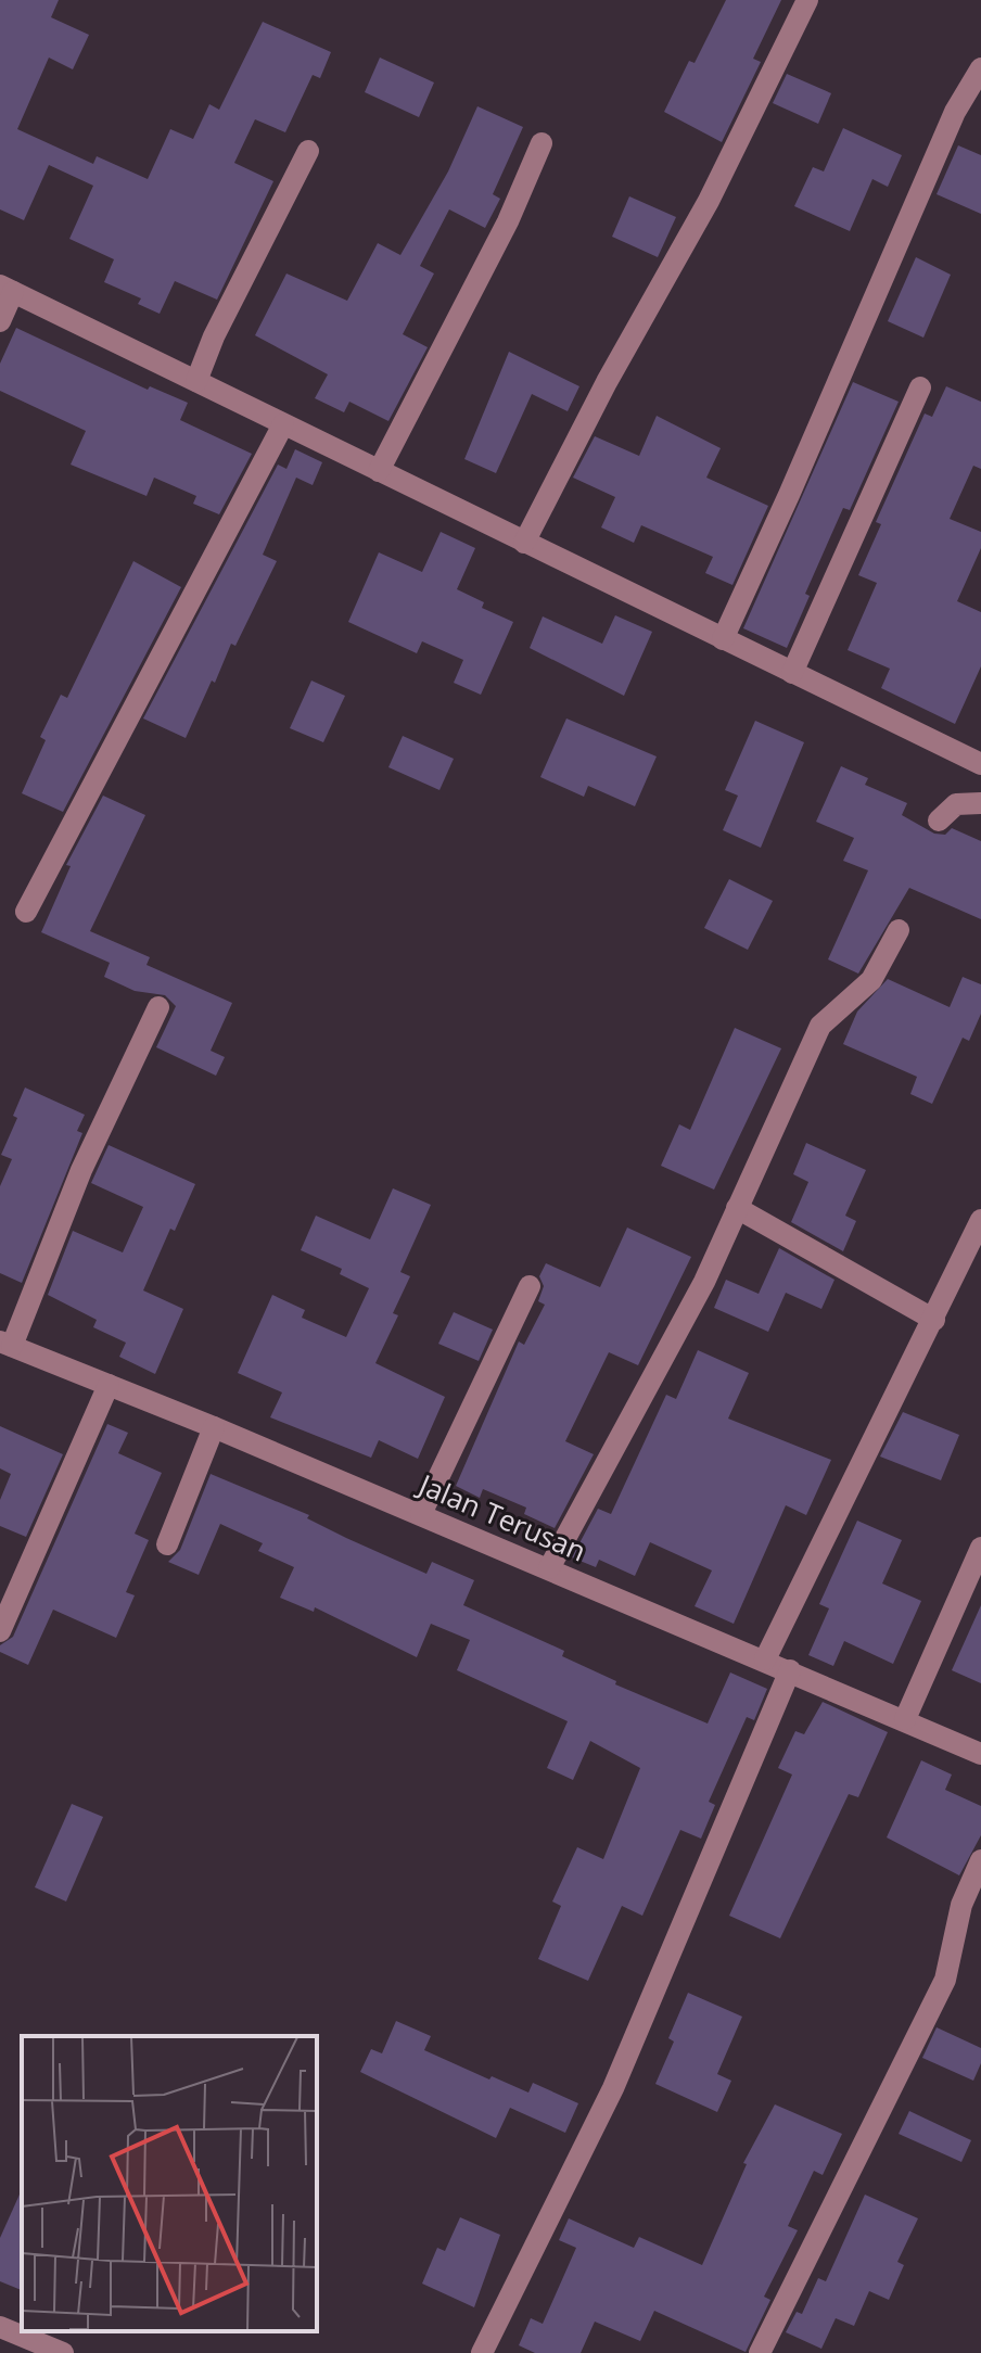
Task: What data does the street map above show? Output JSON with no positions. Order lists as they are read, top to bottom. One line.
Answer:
{"streets":{"street":["Jalan Terusan"]}}
